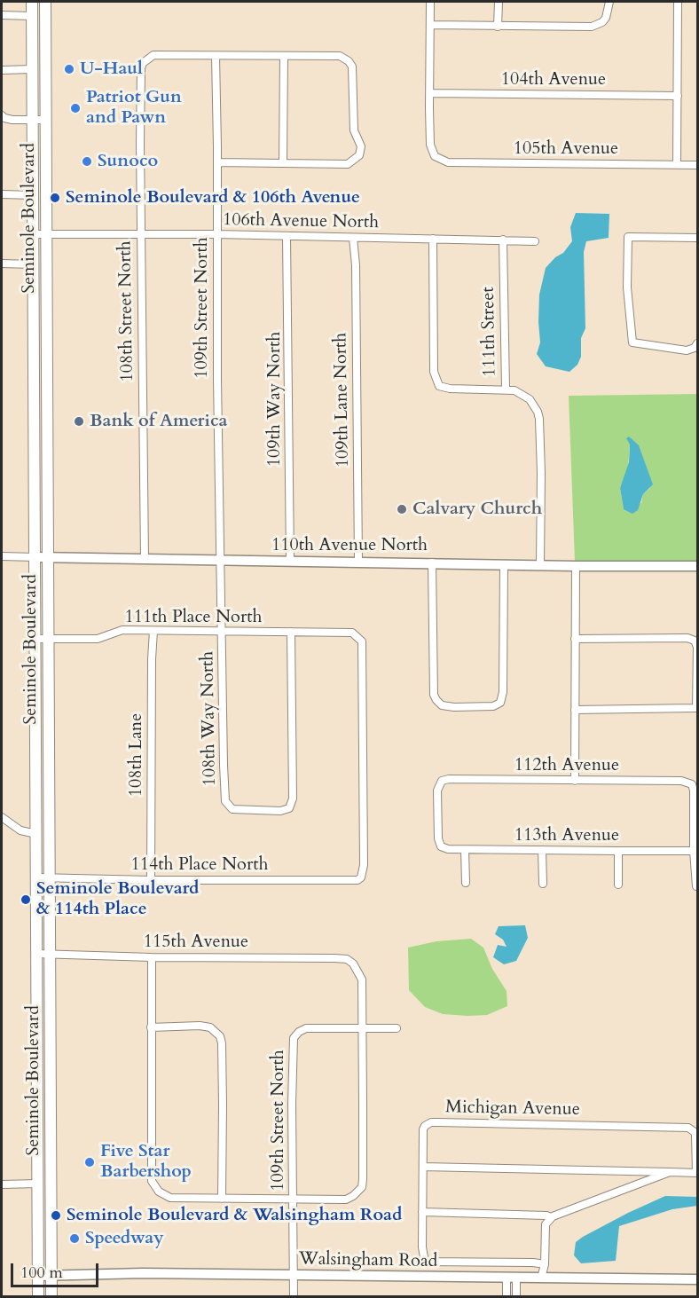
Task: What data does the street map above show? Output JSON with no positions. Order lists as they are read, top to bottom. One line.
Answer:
{"streets":{"main road":["Seminole Boulevard"],"street":["104th Avenue","105th Avenue","106th Avenue North","109th Street North","108th Street North","111th Street","109th Way North","109th Lane North","110th Avenue North","111th Place North","108th Way North","108th Lane","112th Avenue","113th Avenue","114th Place North","115th Avenue","Michigan Avenue","Walsingham Road"]},"crossings":[["104th Avenue","105th Avenue"],["Seminole Boulevard","106th Avenue North"],["Seminole Boulevard","110th Avenue North"],["Seminole Boulevard","111th Place North"],["Seminole Boulevard","114th Place North"],["Seminole Boulevard","115th Avenue"],["Seminole Boulevard","Walsingham Road"],["106th Avenue North","109th Street North"],["106th Avenue North","108th Street North"],["106th Avenue North","111th Street"],["106th Avenue North","109th Way North"],["106th Avenue North","109th Lane North"],["109th Street North","108th Street North"],["109th Street North","110th Avenue North"],["109th Street North","108th Way North"],["109th Street North","115th Avenue"],["109th Street North","Walsingham Road"],["108th Street North","110th Avenue North"],["111th Street","110th Avenue North"],["109th Way North","110th Avenue North"],["109th Lane North","110th Avenue North"],["110th Avenue North","108th Way North"],["111th Place North","108th Way North"],["111th Place North","108th Lane"],["111th Place North","114th Place North"],["108th Lane","114th Place North"],["112th Avenue","113th Avenue"]],"places":["U-Haul","Patriot Gun and Pawn","Sunoco","Seminole Boulevard & 106th Avenue","Bank of America","Calvary Church","Seminole Boulevard & 114th Place","Five Star Barbershop","Seminole Boulevard & Walsingham Road","Speedway"],"scale_bar":"100 m"}
